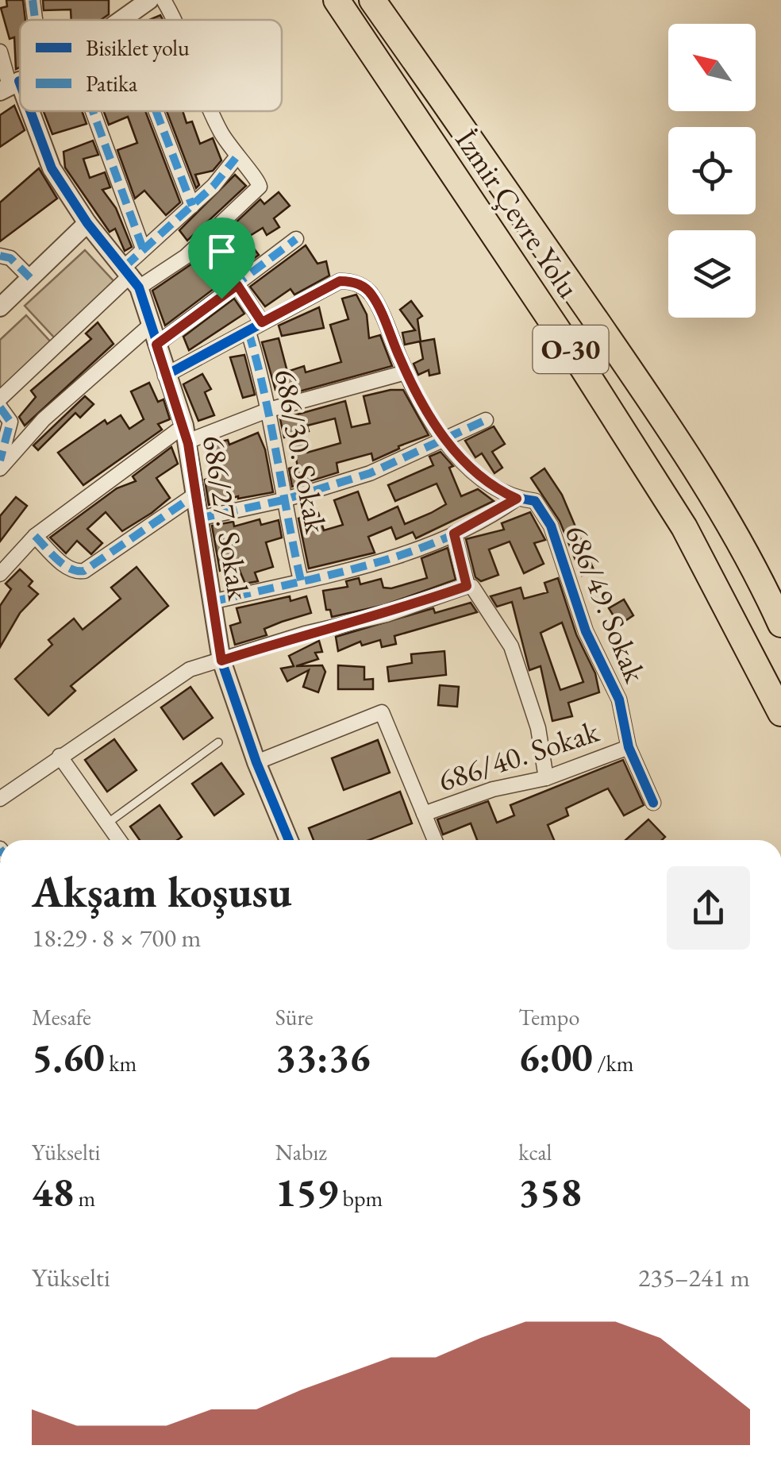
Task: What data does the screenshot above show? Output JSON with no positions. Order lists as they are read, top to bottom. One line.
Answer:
{"streets":{"highway":["İzmir Çevre Yolu","O-30"],"street":["686/30. Sokak","686/27. Sokak","686/49. Sokak","686/40. Sokak"]},"crossings":[["686/30. Sokak","686/49. Sokak"],["686/27. Sokak","686/49. Sokak"],["686/49. Sokak","686/40. Sokak"]],"legend":["Bisiklet yolu","Patika"],"north":"top left","page":{"heading":["Akşam koşusu","18:29 · 8 × 700 m"],"stats":[["Mesafe","5.60 km"],["Süre","33:36"],["Tempo","6:00 /km"],["Yükselti","48 m"],["Nabız","159 bpm"],["kcal","358"]],"chart":["Yükselti","235–241 m"]}}
